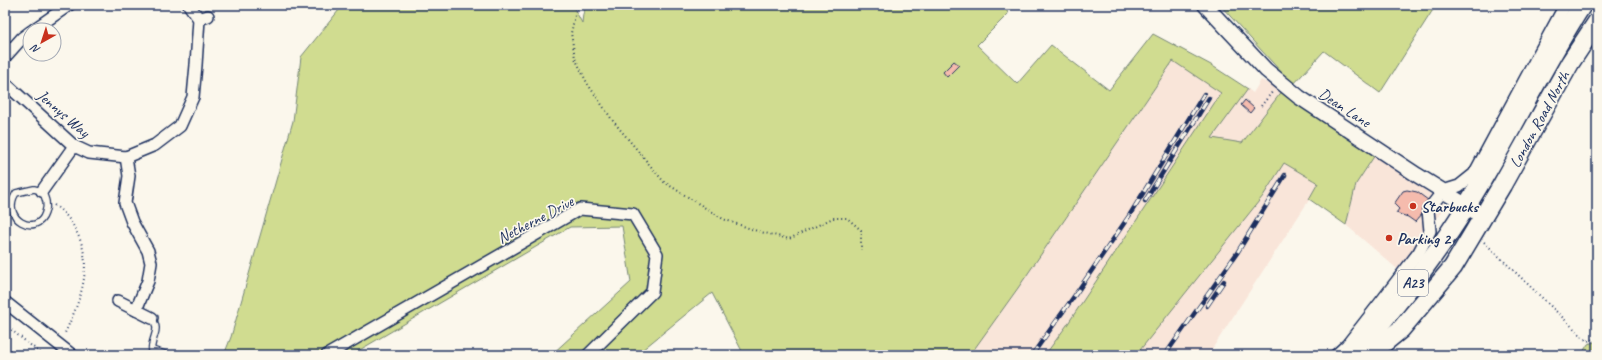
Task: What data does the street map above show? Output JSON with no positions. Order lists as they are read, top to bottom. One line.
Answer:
{"streets":{"highway":["London Road North","A23"],"street":["Dean Lane","Jennys Way","Netherne Drive"]},"crossings":[["Dean Lane","London Road North"],["Dean Lane","A23"],["London Road North","A23"]],"places":["Starbucks","Parking 2"],"north":"bottom left"}
